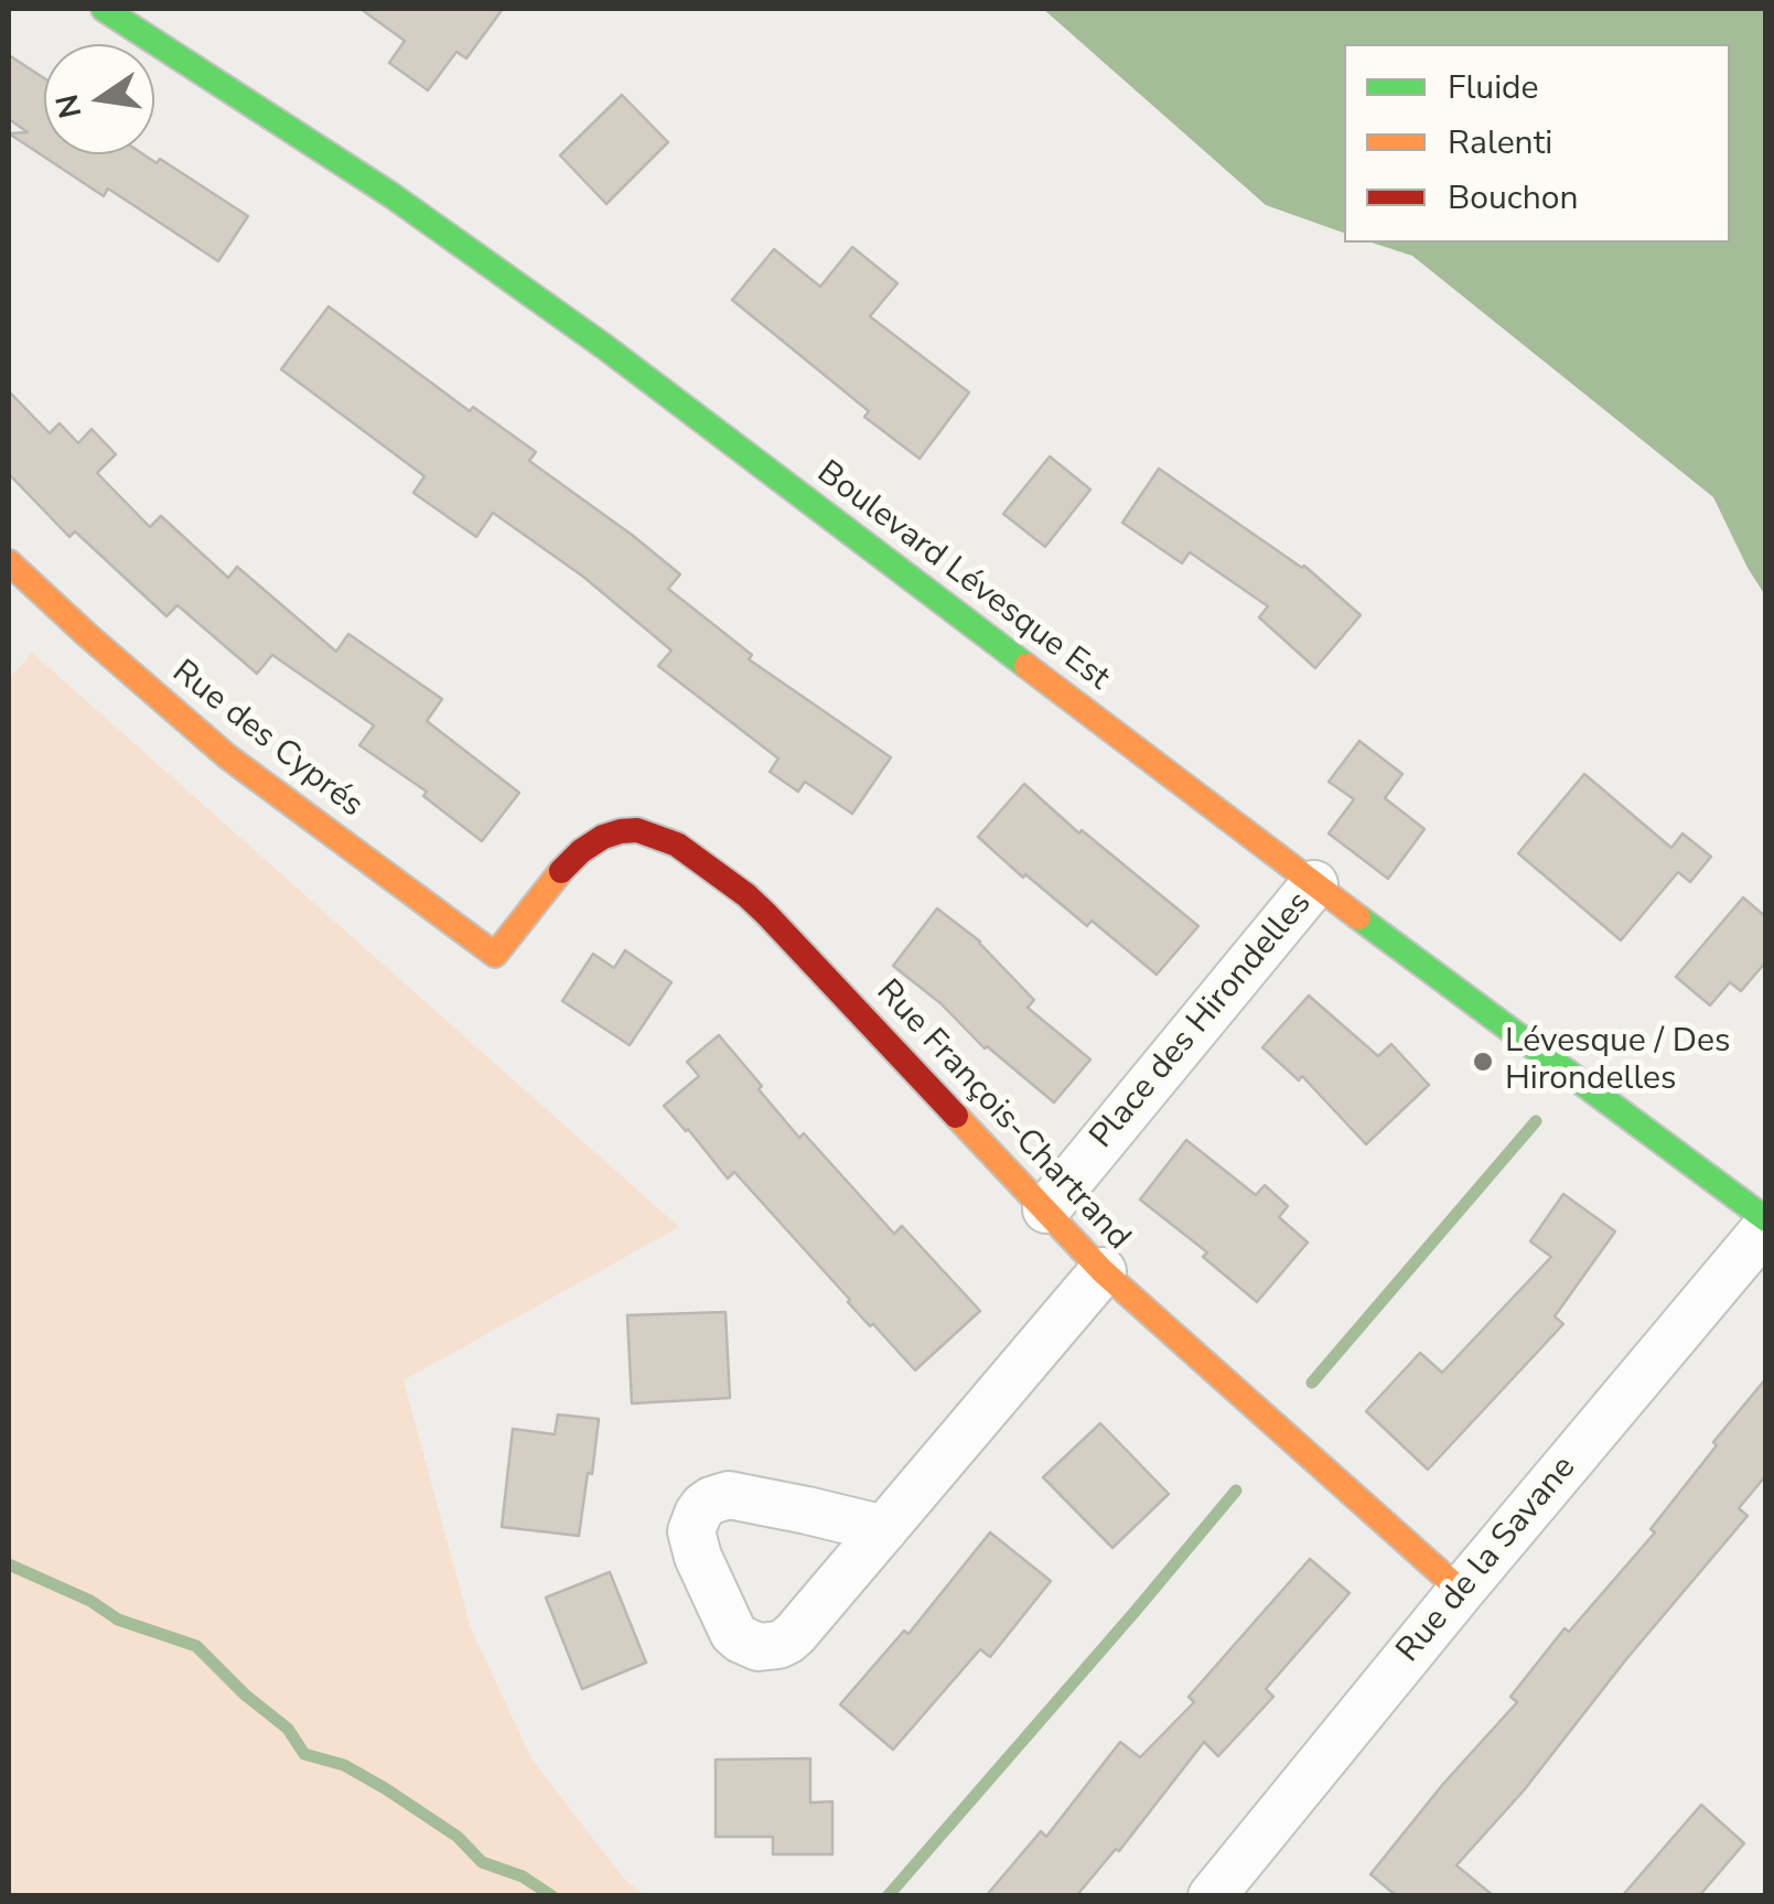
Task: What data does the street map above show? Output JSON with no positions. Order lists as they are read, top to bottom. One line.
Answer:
{"streets":{"street":["Boulevard Lévesque Est","Rue des Cyprés","Place des Hirondelles","Rue François-Chartrand","Rue de la Savane"]},"crossings":[["Boulevard Lévesque Est","Place des Hirondelles"],["Boulevard Lévesque Est","Rue de la Savane"],["Rue des Cyprés","Rue François-Chartrand"],["Place des Hirondelles","Rue François-Chartrand"],["Rue François-Chartrand","Rue de la Savane"]],"places":["Lévesque / Des Hirondelles"],"legend":["Fluide","Ralenti","Bouchon"],"north":"left"}
